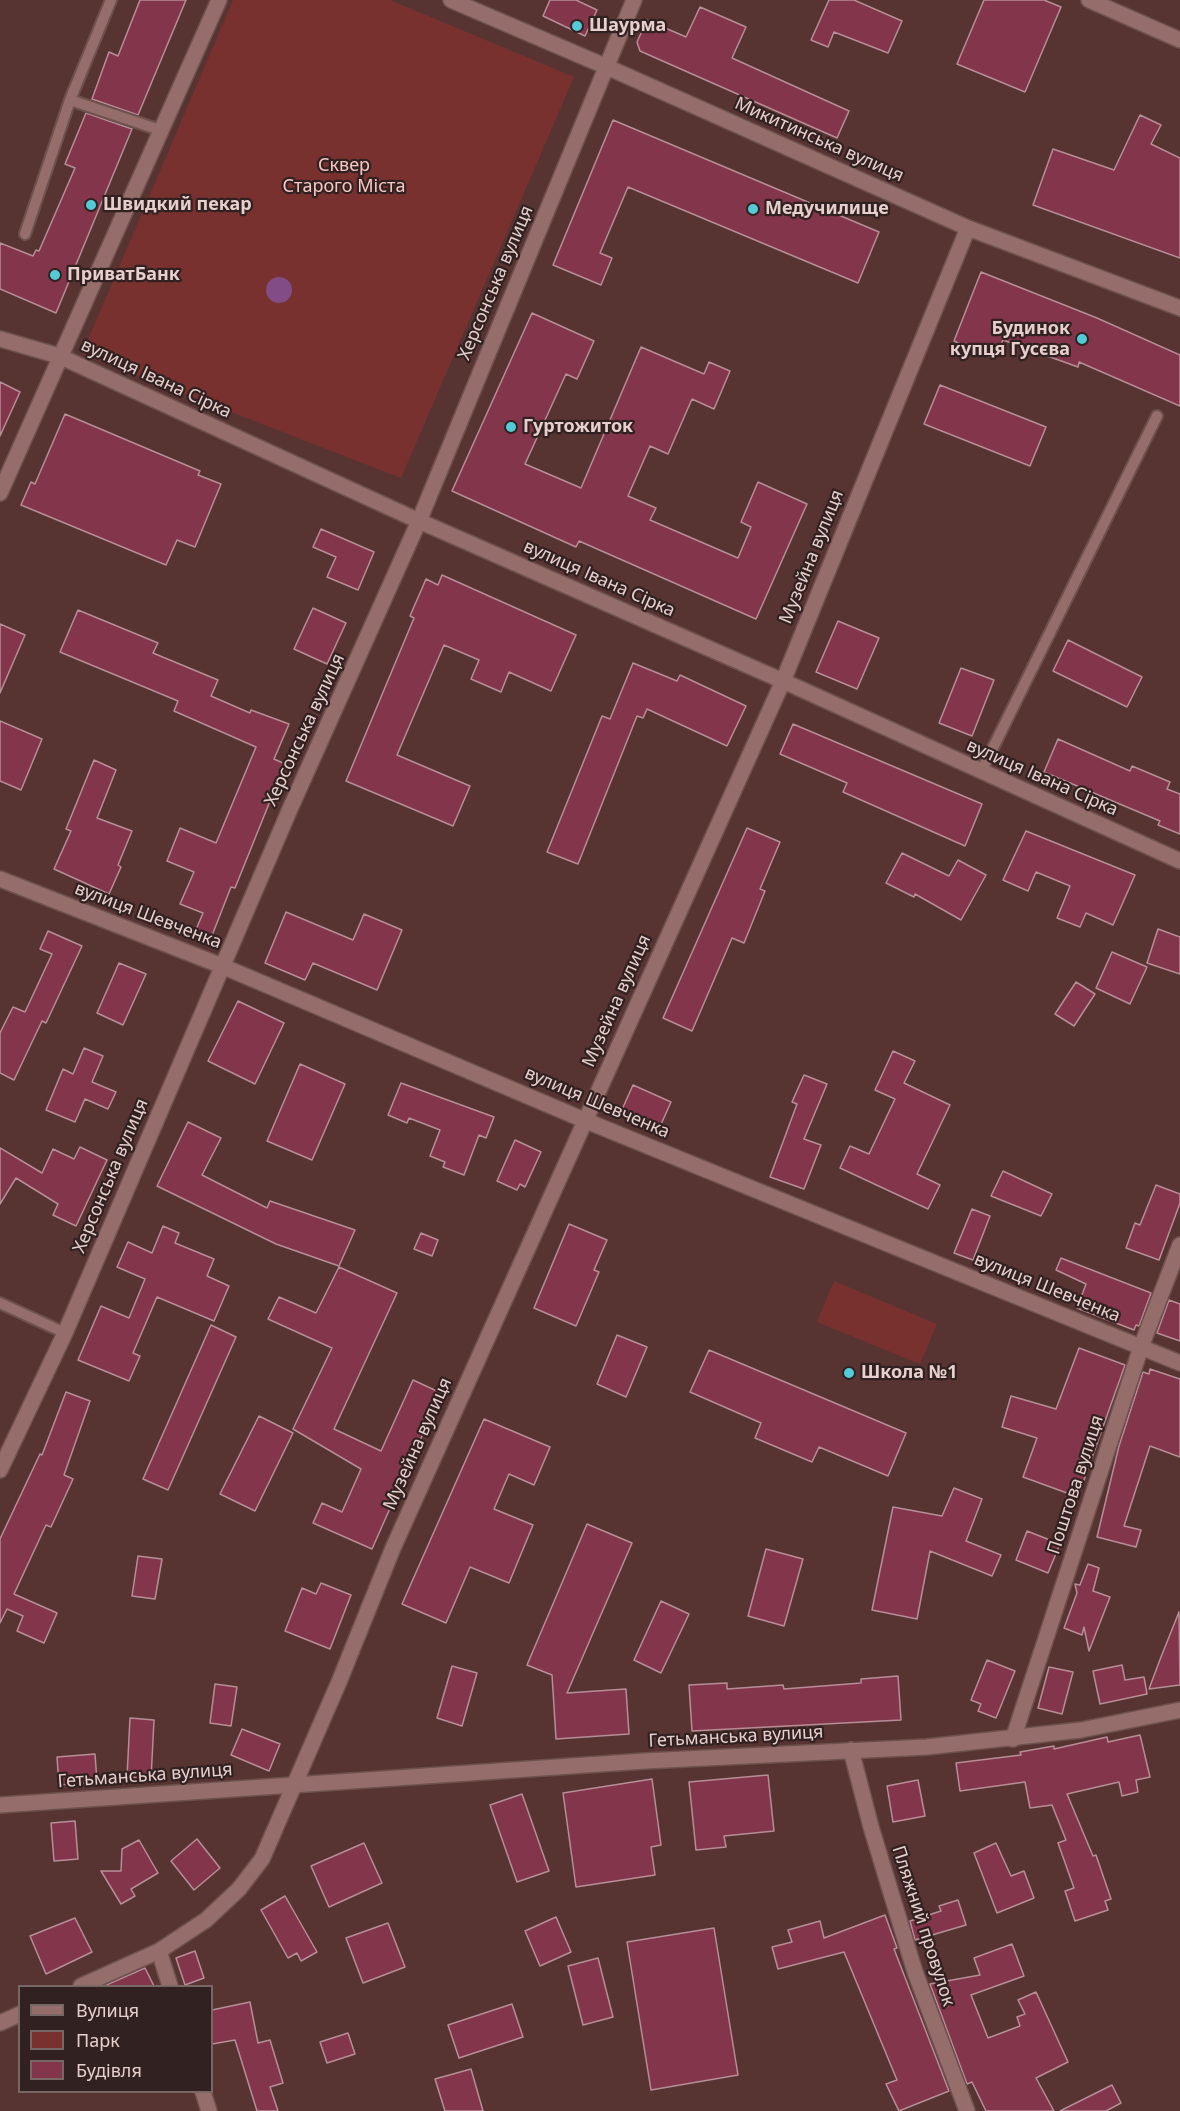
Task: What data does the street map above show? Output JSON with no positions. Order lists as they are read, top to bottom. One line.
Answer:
{"streets":{"street":["Микитинська вулиця","Херсонська вулиця","вулиця Івана Сірка","Музейна вулиця","вулиця Шевченка","Поштова вулиця","Гетьманська вулиця","Пляжний провулок"]},"crossings":[["Микитинська вулиця","Херсонська вулиця"],["Микитинська вулиця","Музейна вулиця"],["Херсонська вулиця","вулиця Івана Сірка"],["Херсонська вулиця","вулиця Шевченка"],["вулиця Івана Сірка","Музейна вулиця"],["Музейна вулиця","вулиця Шевченка"],["Музейна вулиця","Гетьманська вулиця"],["вулиця Шевченка","Поштова вулиця"],["Поштова вулиця","Гетьманська вулиця"],["Гетьманська вулиця","Пляжний провулок"]],"parks":["Сквер Старого Міста"],"places":["Шаурма","Швидкий пекар","Медучилище","ПриватБанк","Будинок купця Гусєва","Гуртожиток","Школа №1"],"legend":["Вулиця","Парк","Будівля"]}
